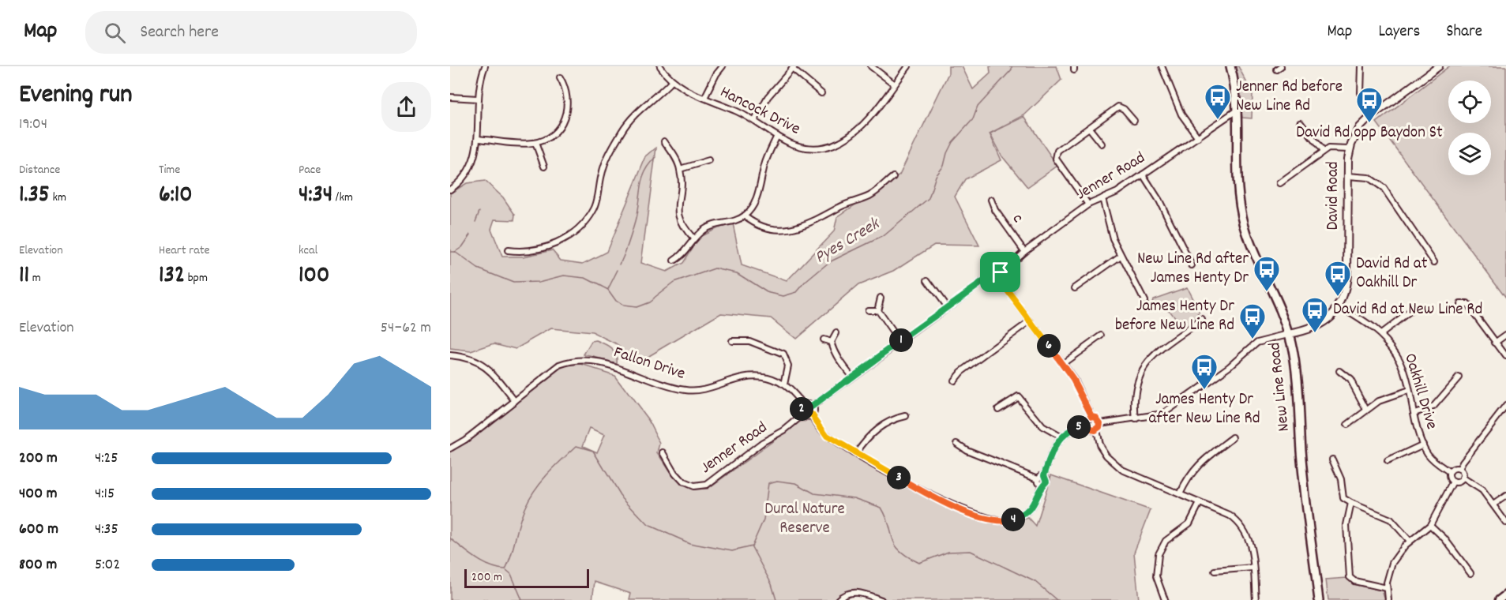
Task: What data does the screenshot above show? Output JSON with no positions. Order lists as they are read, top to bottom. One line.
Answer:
{"streets":{"main road":["New Line Road"],"street":["Hancock Drive","Jenner Road","David Road","c","Fallon Drive","Oakhill Drive"]},"crossings":[["Jenner Road","c"],["Jenner Road","Fallon Drive"],["Jenner Road","New Line Road"],["David Road","New Line Road"],["David Road","Oakhill Drive"]],"water":["Pyes Creek"],"parks":["Dural Nature Reserve"],"places":{"bus stop":["Jenner Rd before New Line Rd","David Rd opp Baydon St","New Line Rd after James Henty Dr","David Rd at Oakhill Dr","David Rd at New Line Rd","James Henty Dr before New Line Rd","James Henty Dr after New Line Rd"]},"scale_bar":"200 m","page":{"header":"Map","search":"Search here","nav":["Map","Layers","Share"],"heading":["Evening run","19:04"],"stats":[["Distance","1.35 km"],["Time","6:10"],["Pace","4:34 /km"],["Elevation","11 m"],["Heart rate","132 bpm"],["kcal","100"]],"chart":["Elevation","54–62 m"],"pins":["1","6","2","5","3","4"],"list":[{"name":"200 m","note":"4:25"},{"name":"400 m","note":"4:15"},{"name":"600 m","note":"4:35"},{"name":"800 m","note":"5:02"}],"scale":"200 m"}}
